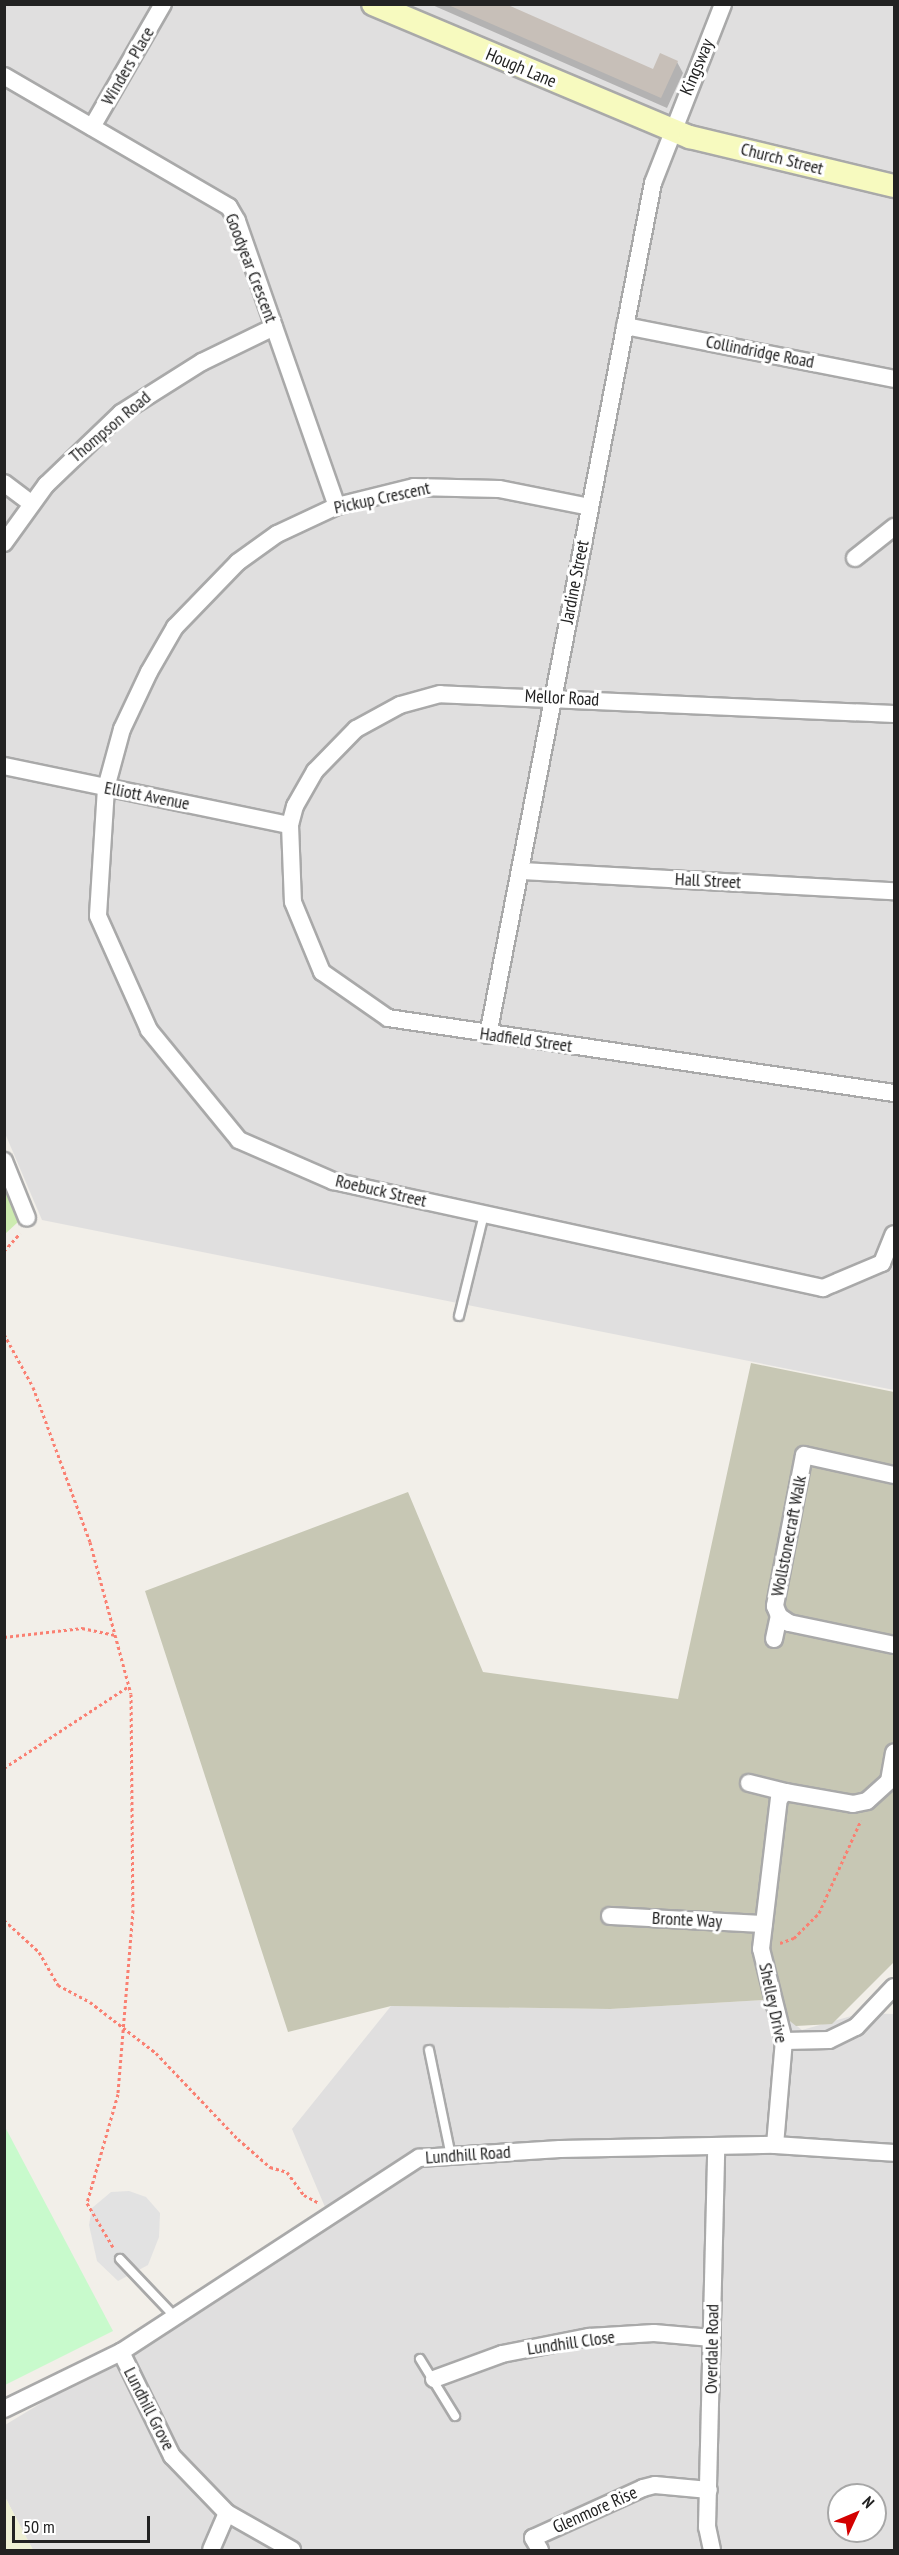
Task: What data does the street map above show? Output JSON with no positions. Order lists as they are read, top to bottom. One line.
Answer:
{"streets":{"main road":["Hough Lane","Church Street"],"street":["Winders Place","Kingsway","Goodyear Crescent","Collindridge Road","Thompson Road","Pickup Crescent","Jardine Street","Mellor Road","Elliott Avenue","Hall Street","Hadfield Street","Roebuck Street","Wollstonecraft Walk","Bronte Way","Shelley Drive","Lundhill Road","Lundhill Close","Overdale Road","Lundhill Grove","Glenmore Rise"]},"crossings":[["Winders Place","Goodyear Crescent"],["Kingsway","Hough Lane"],["Kingsway","Church Street"],["Kingsway","Jardine Street"],["Hough Lane","Church Street"],["Hough Lane","Jardine Street"],["Church Street","Jardine Street"],["Goodyear Crescent","Thompson Road"],["Goodyear Crescent","Pickup Crescent"],["Collindridge Road","Jardine Street"],["Pickup Crescent","Jardine Street"],["Pickup Crescent","Elliott Avenue"],["Pickup Crescent","Roebuck Street"],["Jardine Street","Mellor Road"],["Jardine Street","Hall Street"],["Jardine Street","Hadfield Street"],["Mellor Road","Elliott Avenue"],["Mellor Road","Hadfield Street"],["Elliott Avenue","Hadfield Street"],["Elliott Avenue","Roebuck Street"],["Bronte Way","Shelley Drive"],["Shelley Drive","Lundhill Road"],["Lundhill Road","Overdale Road"],["Lundhill Road","Lundhill Grove"],["Lundhill Close","Overdale Road"],["Overdale Road","Glenmore Rise"]],"scale_bar":"50 m","north":"top right"}
